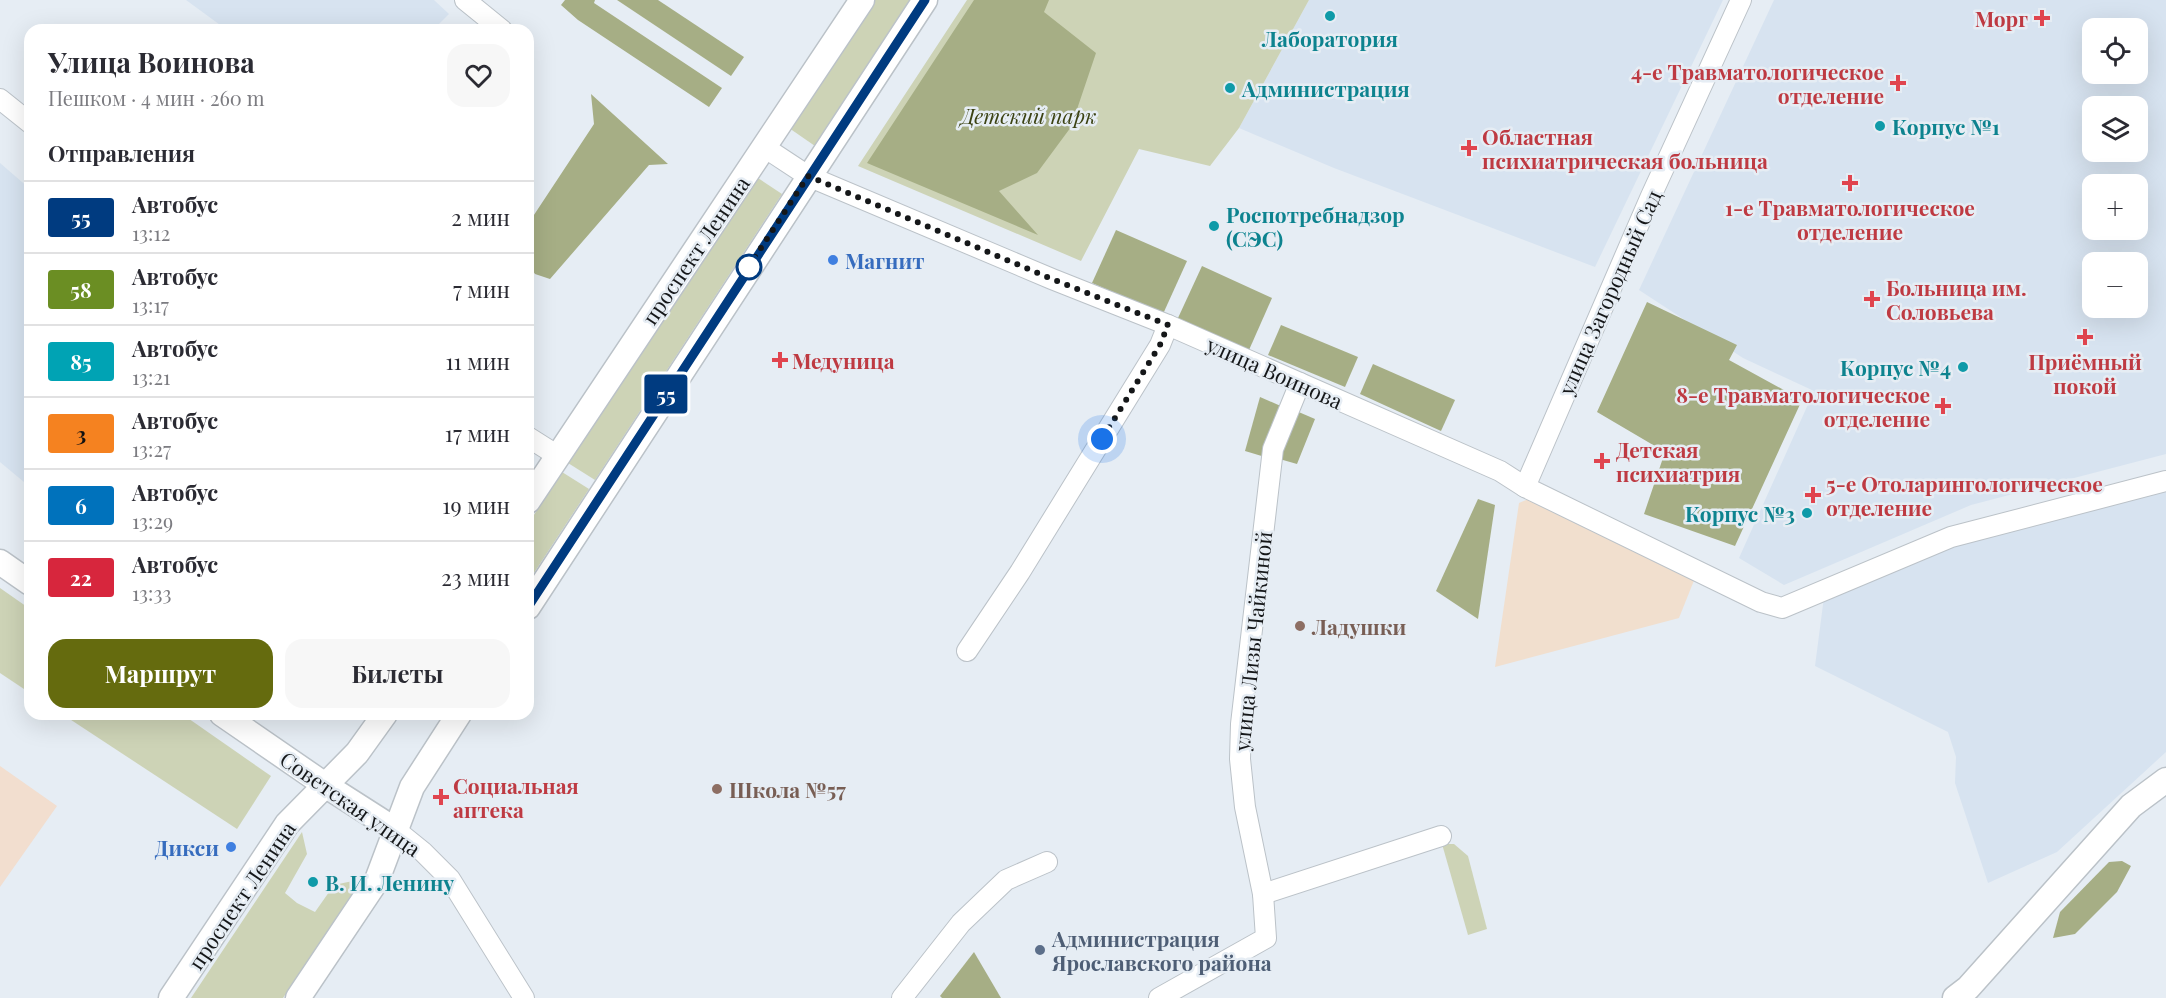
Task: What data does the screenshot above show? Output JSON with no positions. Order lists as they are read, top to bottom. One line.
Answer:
{"streets":{"main road":["проспект Ленина","Советская улица"],"street":["улица Загородный Сад","улица Воинова","улица Лизы Чайкиной"]},"crossings":[["проспект Ленина","улица Воинова"],["проспект Ленина","Советская улица"],["улица Загородный Сад","улица Воинова"],["улица Воинова","улица Лизы Чайкиной"]],"parks":["Детский парк"],"places":{"other":["Лаборатория","Администрация","Корпус №1","Роспотребнадзор (СЭС)","Магнит","Корпус №4","Корпус №3","Ладушки","Школа №57","Дикси","В. И. Ленину","Администрация Ярославского района"],"health":["Морг","4-е Травматологическое отделение","Областная психиатрическая больница","1-е Травматологическое отделение","Больница им. Соловьева","Приёмный покой","Медуница","8-е Травматологическое отделение","Детская психиатрия","5-е Отоларингологическое отделение","Социальная аптека"]},"lines":["bus line 55"],"page":{"on_map":"55","map_buttons":["+","−"],"heading":[["Улица Воинова","Пешком · 4 мин · 260 m"],"Отправления"],"list":[{"mark":"55","name":"Автобус","note":"13:12","value":"2 мин"},{"mark":"58","name":"Автобус","note":"13:17","value":"7 мин"},{"mark":"85","name":"Автобус","note":"13:21","value":"11 мин"},{"mark":"3","name":"Автобус","note":"13:27","value":"17 мин"},{"mark":"6","name":"Автобус","note":"13:29","value":"19 мин"},{"mark":"22","name":"Автобус","note":"13:33","value":"23 мин"}],"buttons":["Маршрут","Билеты"]}}
